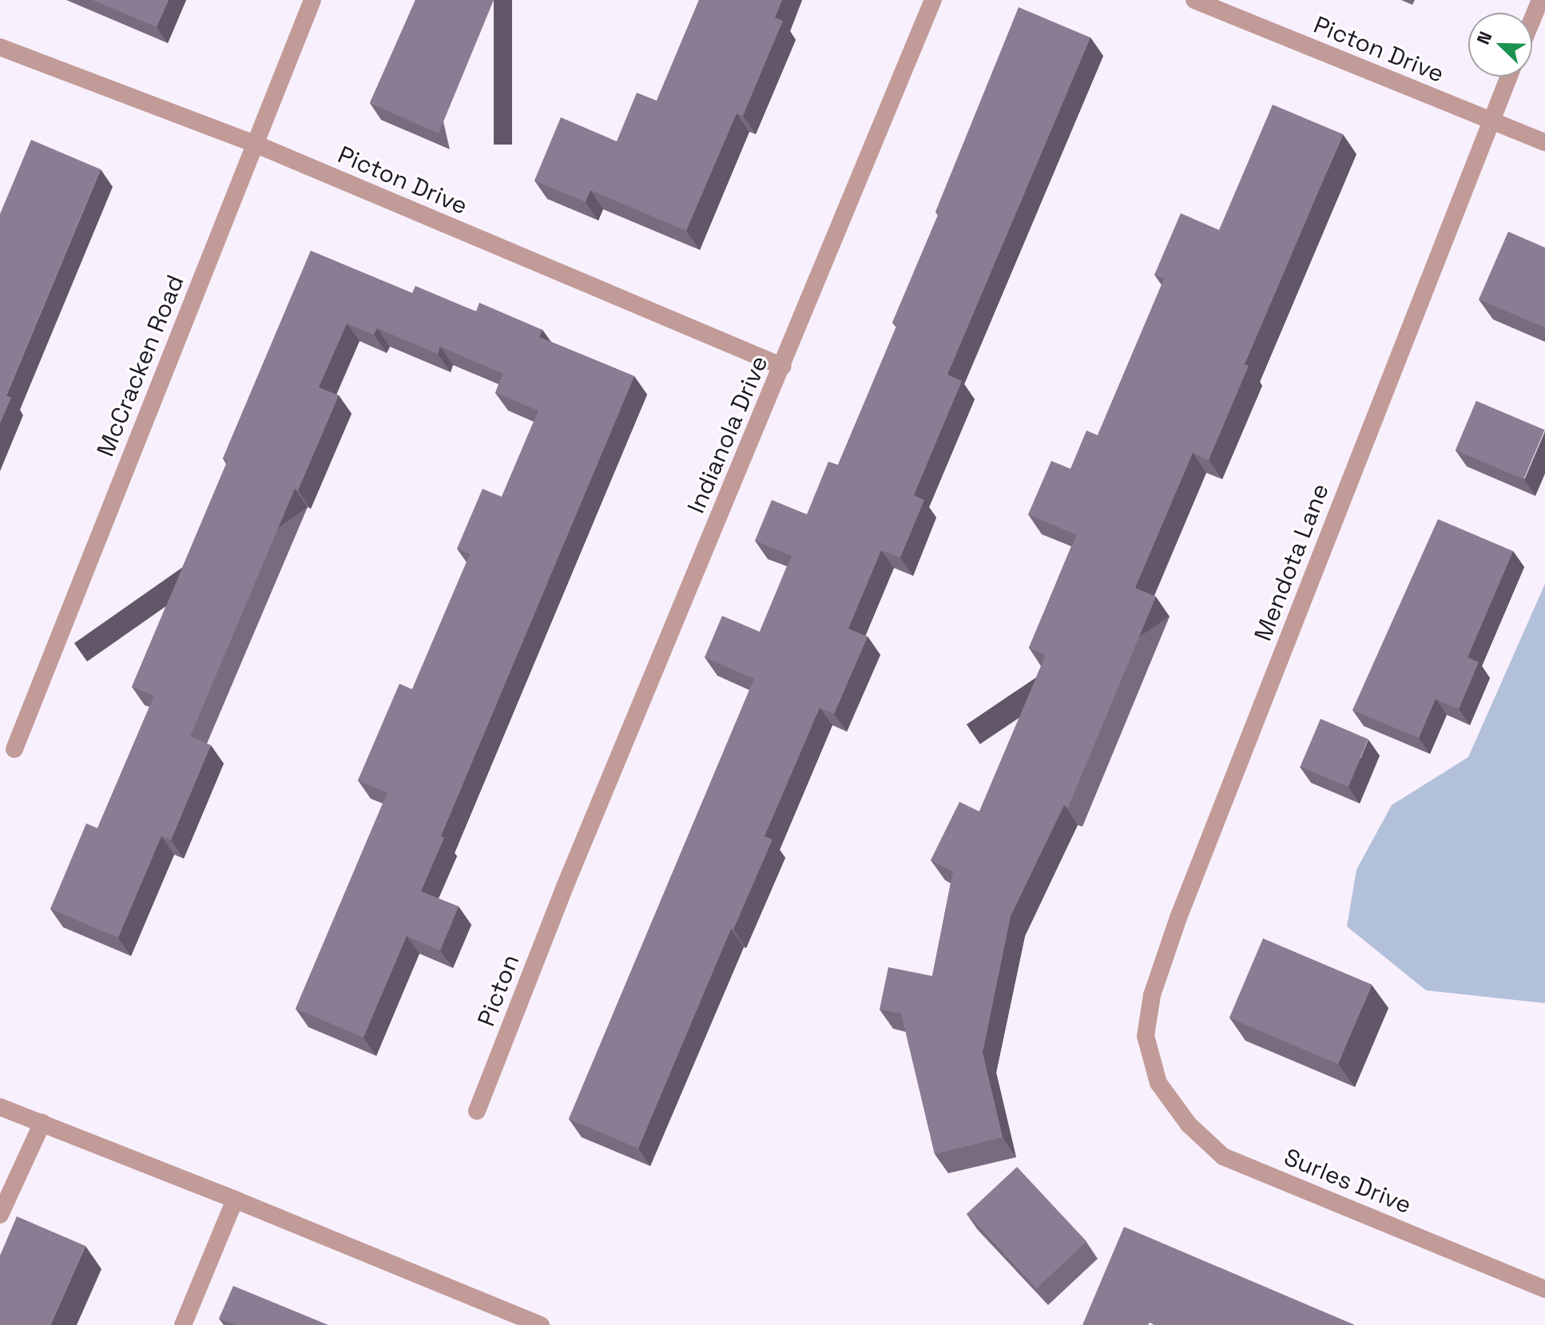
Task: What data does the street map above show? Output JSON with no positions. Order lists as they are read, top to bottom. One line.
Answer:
{"streets":{"street":["Picton Drive","McCracken Road","Indianola Drive","Mendota Lane","Picton","Surles Drive"]},"crossings":[["Picton Drive","McCracken Road"],["Picton Drive","Indianola Drive"],["Picton Drive","Mendota Lane"],["Indianola Drive","Picton"],["Mendota Lane","Surles Drive"]],"north":"top left"}
